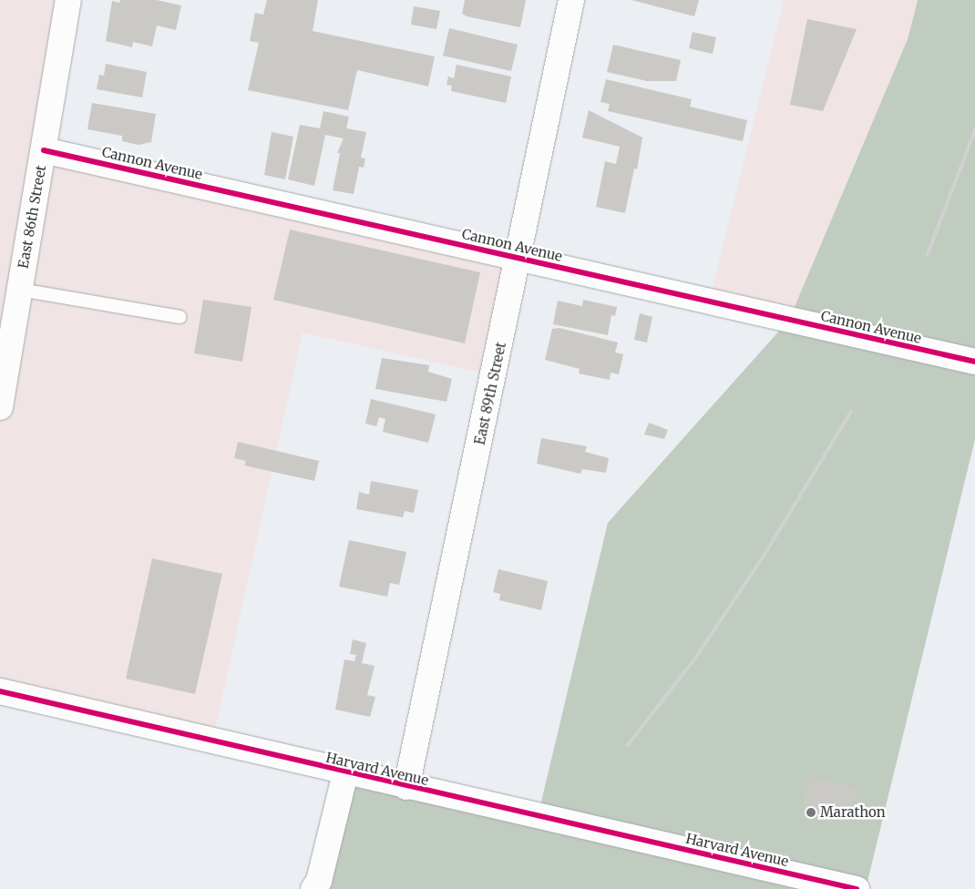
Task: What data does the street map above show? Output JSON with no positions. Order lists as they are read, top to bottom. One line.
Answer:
{"streets":{"street":["Cannon Avenue","East 86th Street","East 89th Street","Harvard Avenue"]},"crossings":[["Cannon Avenue","East 86th Street"],["Cannon Avenue","East 89th Street"],["East 89th Street","Harvard Avenue"]],"places":["Marathon"]}
